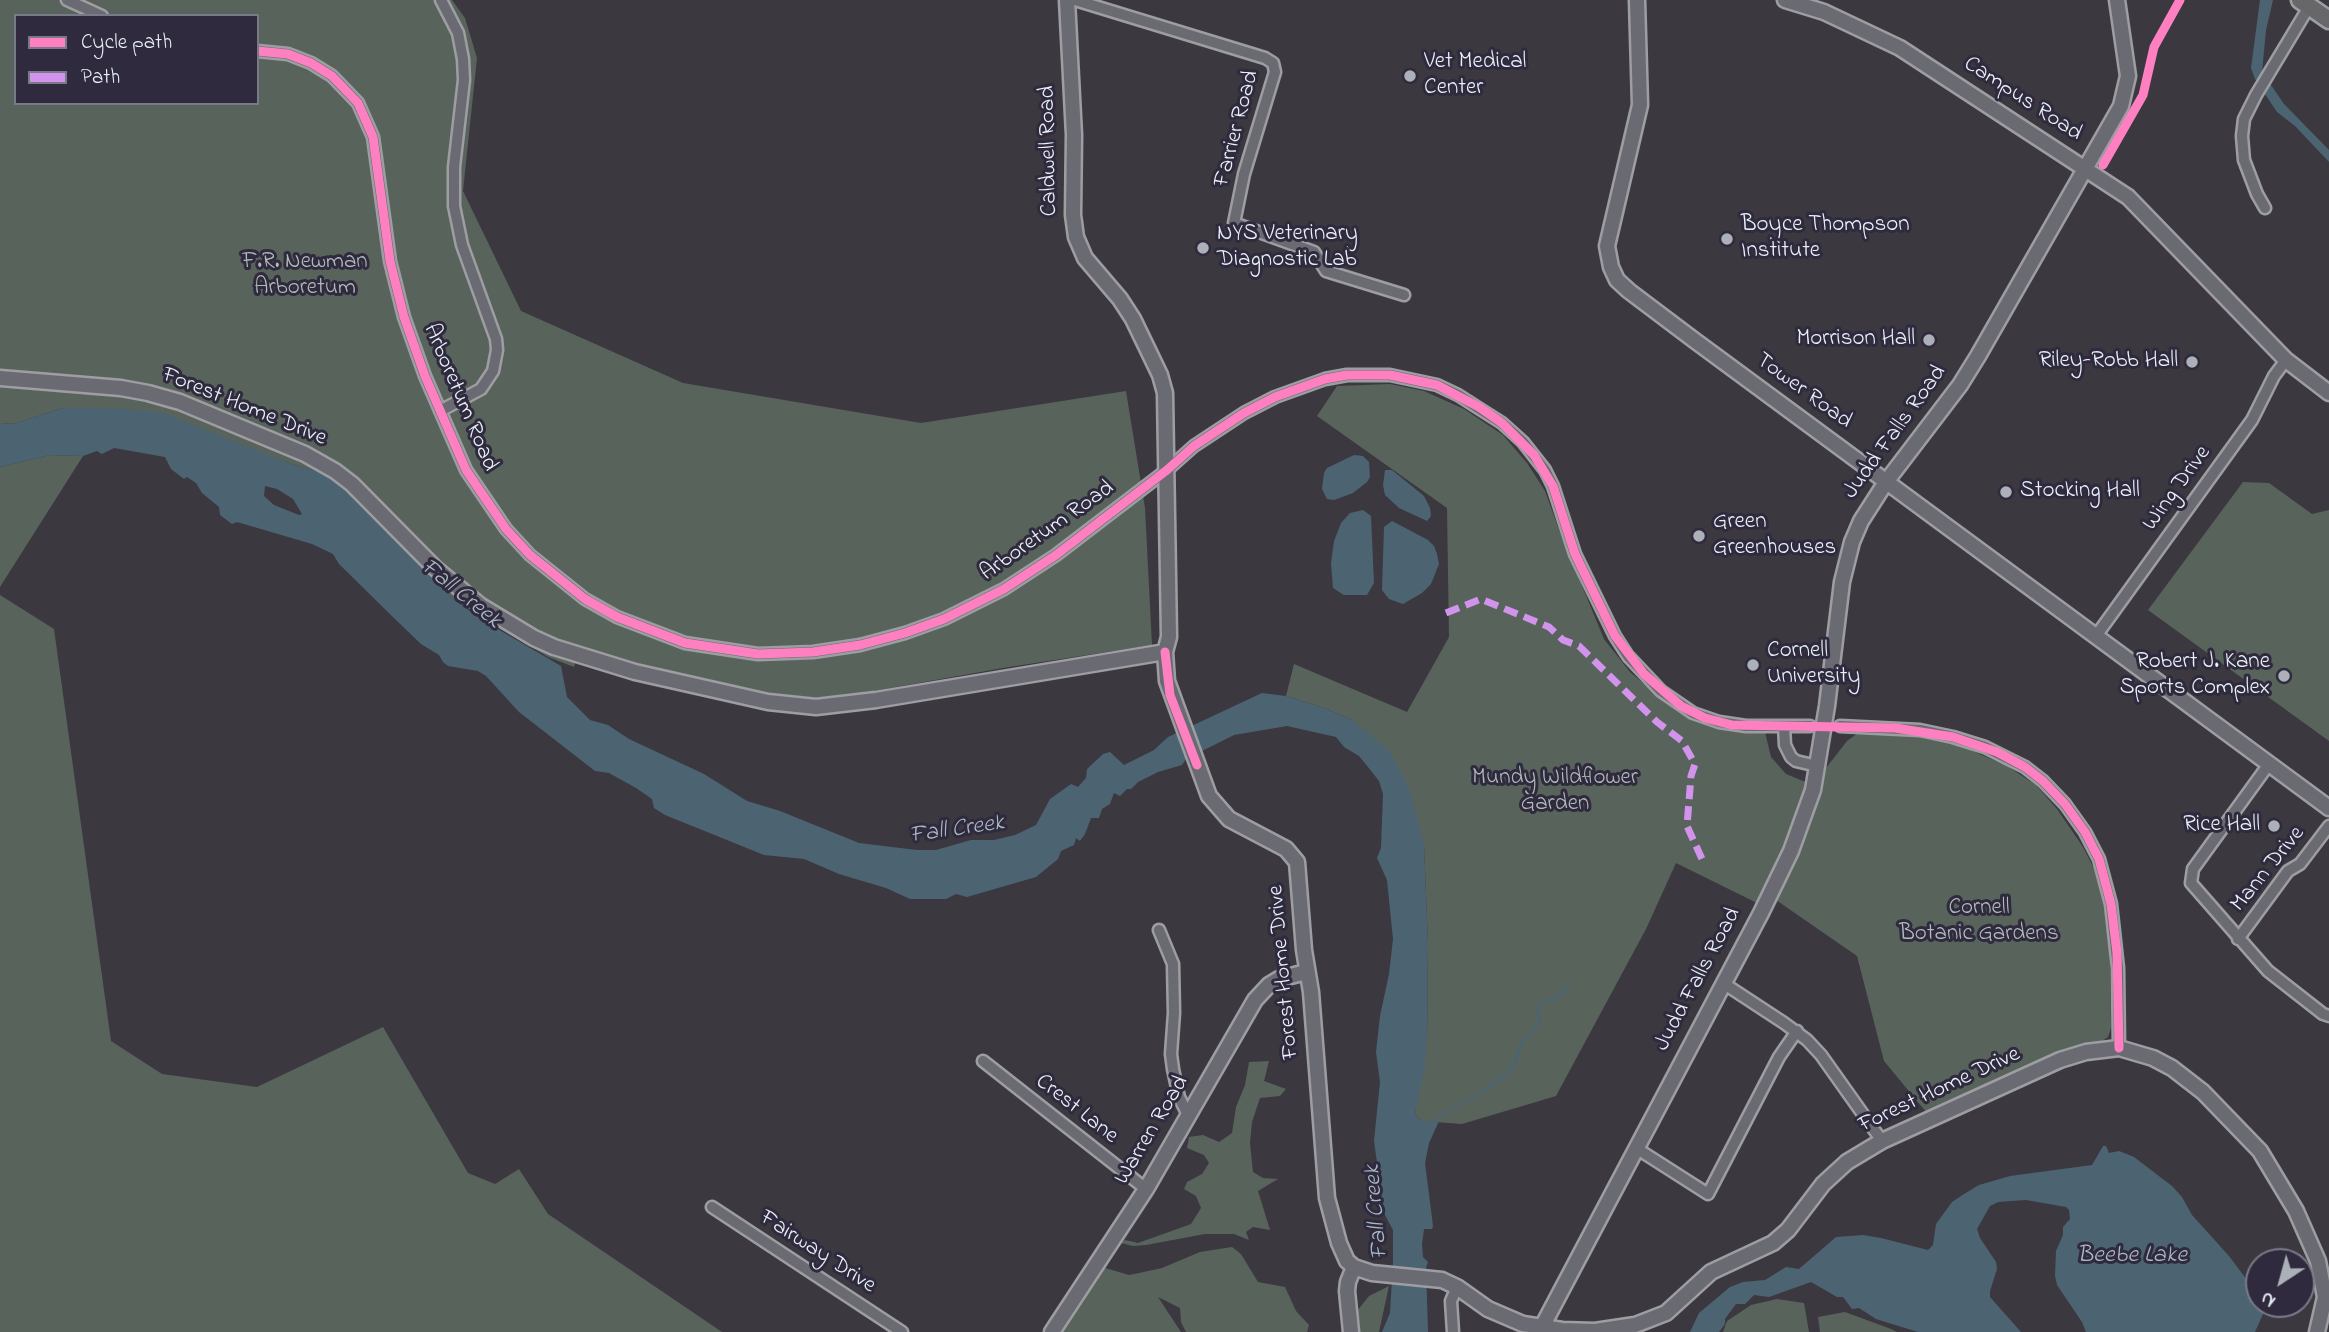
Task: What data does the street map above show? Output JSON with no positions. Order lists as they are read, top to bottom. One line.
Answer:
{"streets":{"street":["Campus Road","Farrier Road","Caldwell Road","Tower Road","Arboretum Road","Forest Home Drive","Judd Falls Road","Wing Drive","Mann Drive","Crest Lane","Warren Road","Fairway Drive"]},"crossings":[["Campus Road","Judd Falls Road"],["Campus Road","Wing Drive"],["Caldwell Road","Arboretum Road"],["Caldwell Road","Forest Home Drive"],["Tower Road","Judd Falls Road"],["Tower Road","Wing Drive"],["Tower Road","Mann Drive"],["Forest Home Drive","Judd Falls Road"],["Forest Home Drive","Warren Road"],["Crest Lane","Warren Road"]],"water":["Fall Creek","Beebe Lake"],"parks":["F.R. Newman Arboretum","Mundy Wildflower Garden","Cornell Botanic Gardens"],"places":["Vet Medical Center","Boyce Thompson Institute","NYS Veterinary Diagnostic Lab","Morrison Hall","Riley-Robb Hall","Stocking Hall","Green Greenhouses","Cornell University","Robert J. Kane Sports Complex","Rice Hall"],"legend":["Cycle path","Path"],"north":"bottom left"}
